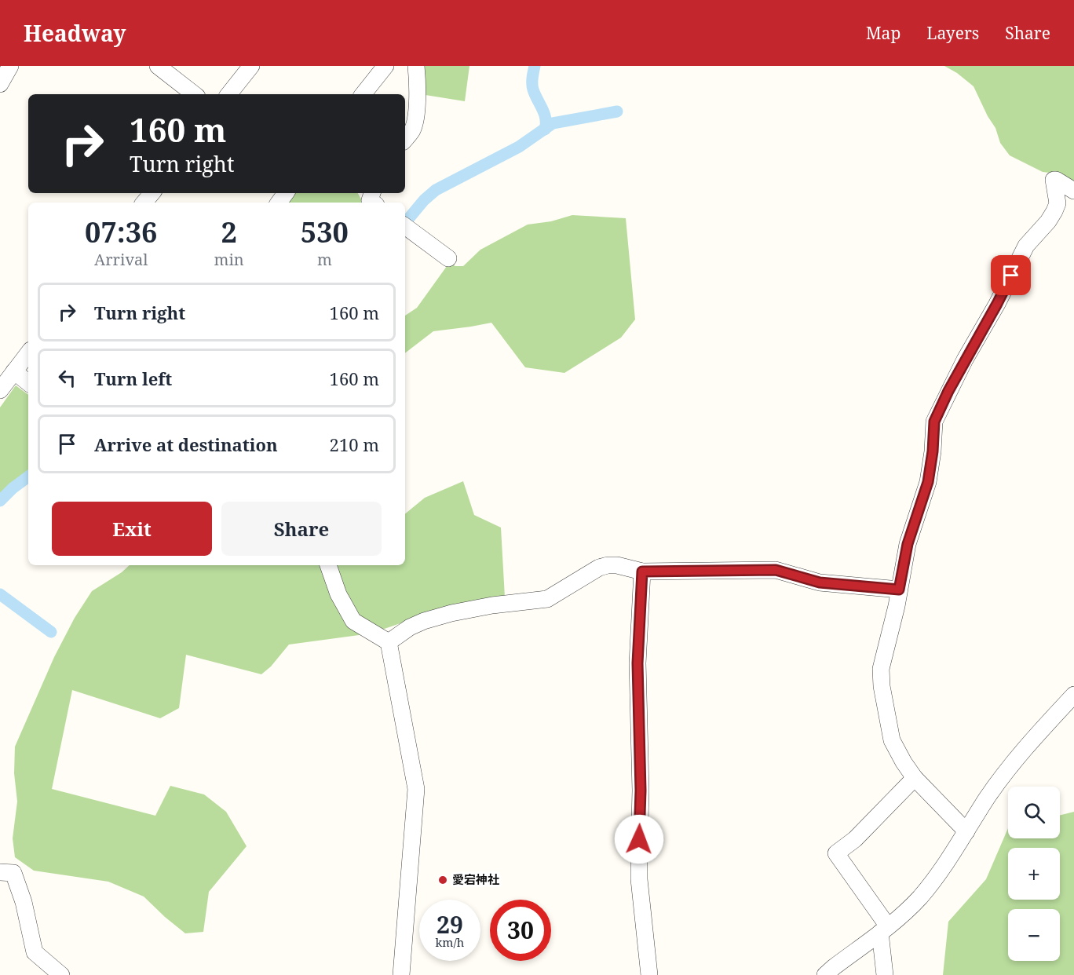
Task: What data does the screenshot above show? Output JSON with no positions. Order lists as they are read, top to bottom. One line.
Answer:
{"places":["愛宕神社"],"page":{"header":"Headway","nav":["Map","Layers","Share"],"turn":["160 m","Turn right"],"eta":["07:36","Arrival","2","min","530","m"],"list":[{"name":"Turn right","value":"160 m"},{"name":"Turn left","value":"160 m"},{"name":"Arrive at destination","value":"210 m"}],"buttons":["Exit","Share"],"map_buttons":["+","−"],"speed":"29 km/h","limit":"30"}}
